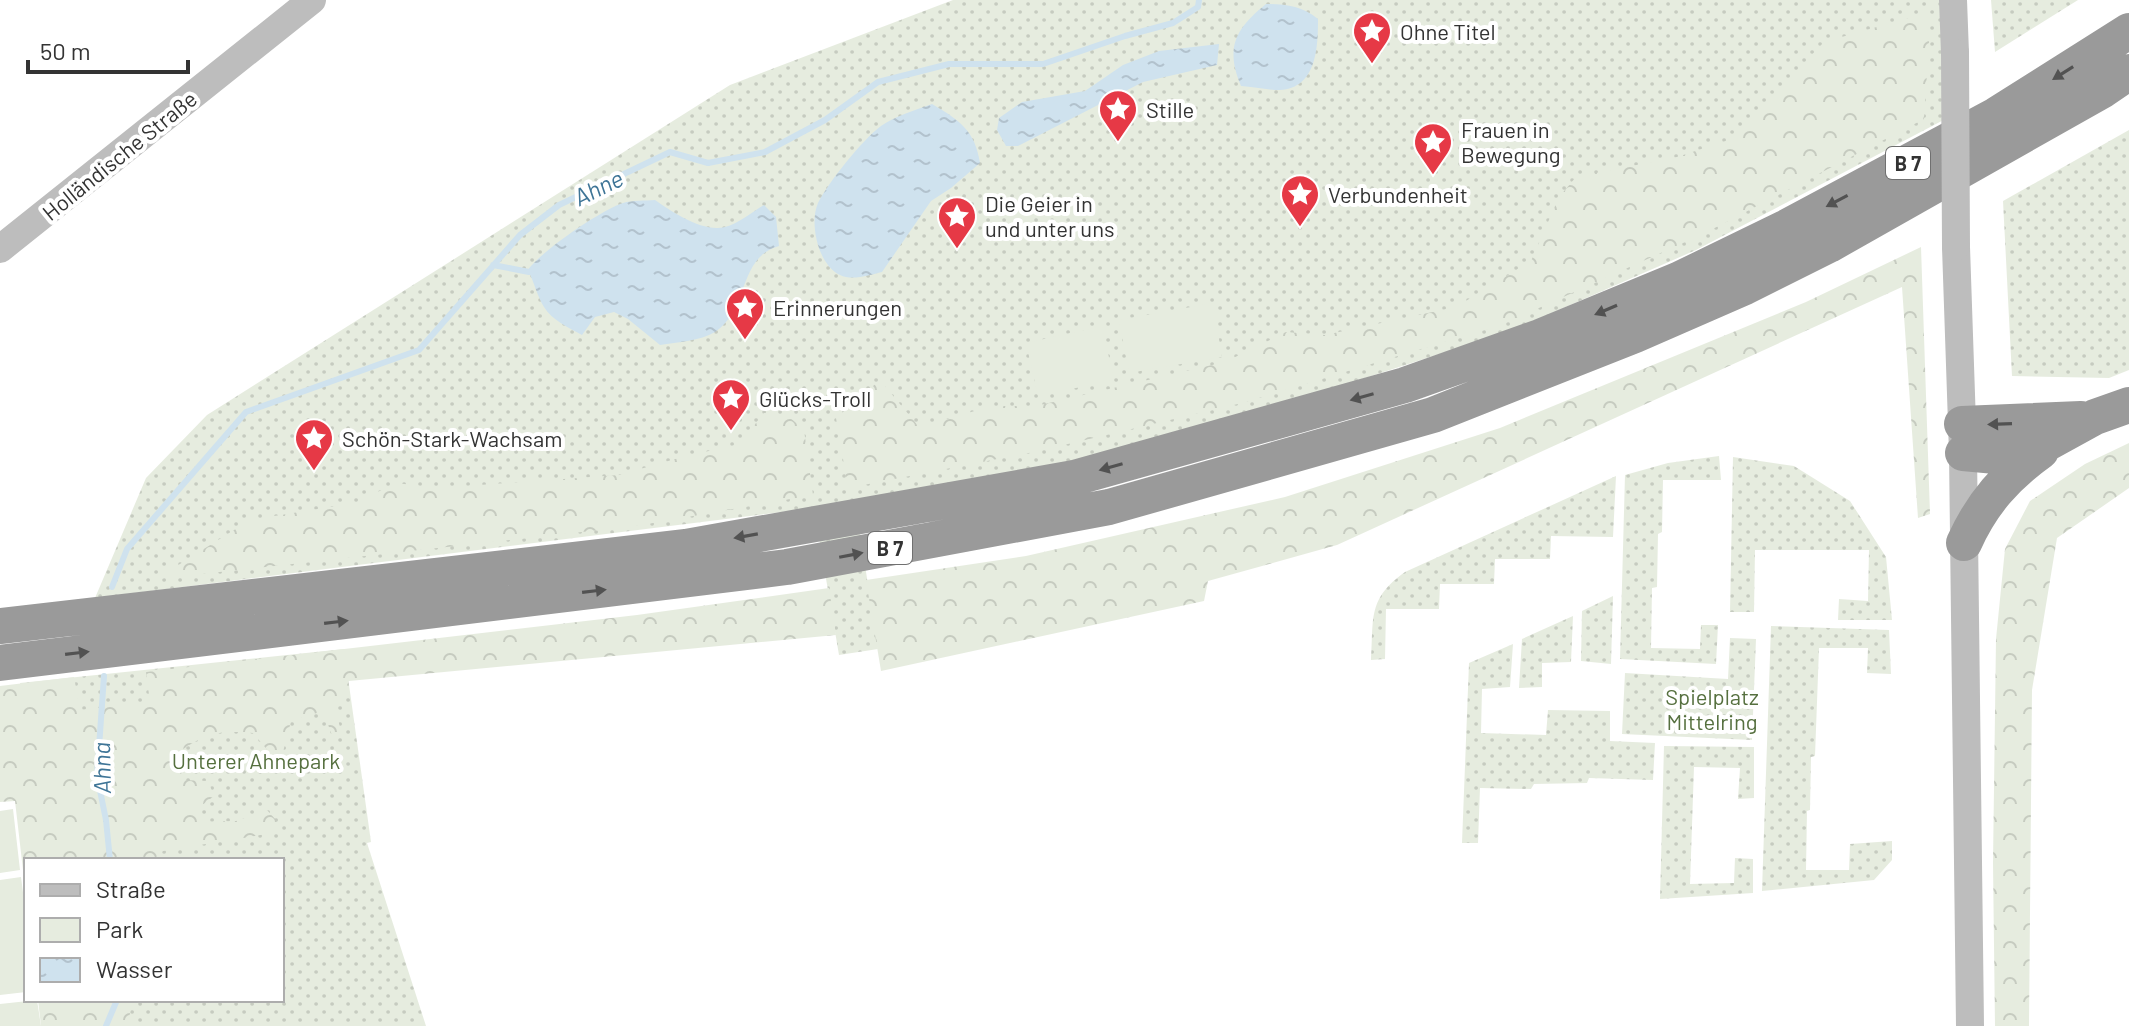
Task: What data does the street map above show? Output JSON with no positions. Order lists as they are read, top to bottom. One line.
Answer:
{"streets":{"highway":["B 7"],"main road":["Holländische Straße"]},"water":["Ahne","Ahna"],"parks":["Spielplatz Mittelring","Unterer Ahnepark"],"places":{"place":["Ohne Titel","Stille","Frauen in Bewegung","Verbundenheit","Die Geier in und unter uns","Erinnerungen","Glücks-Troll","Schön-Stark-Wachsam"]},"legend":["Straße","Park","Wasser"],"scale_bar":"50 m"}
